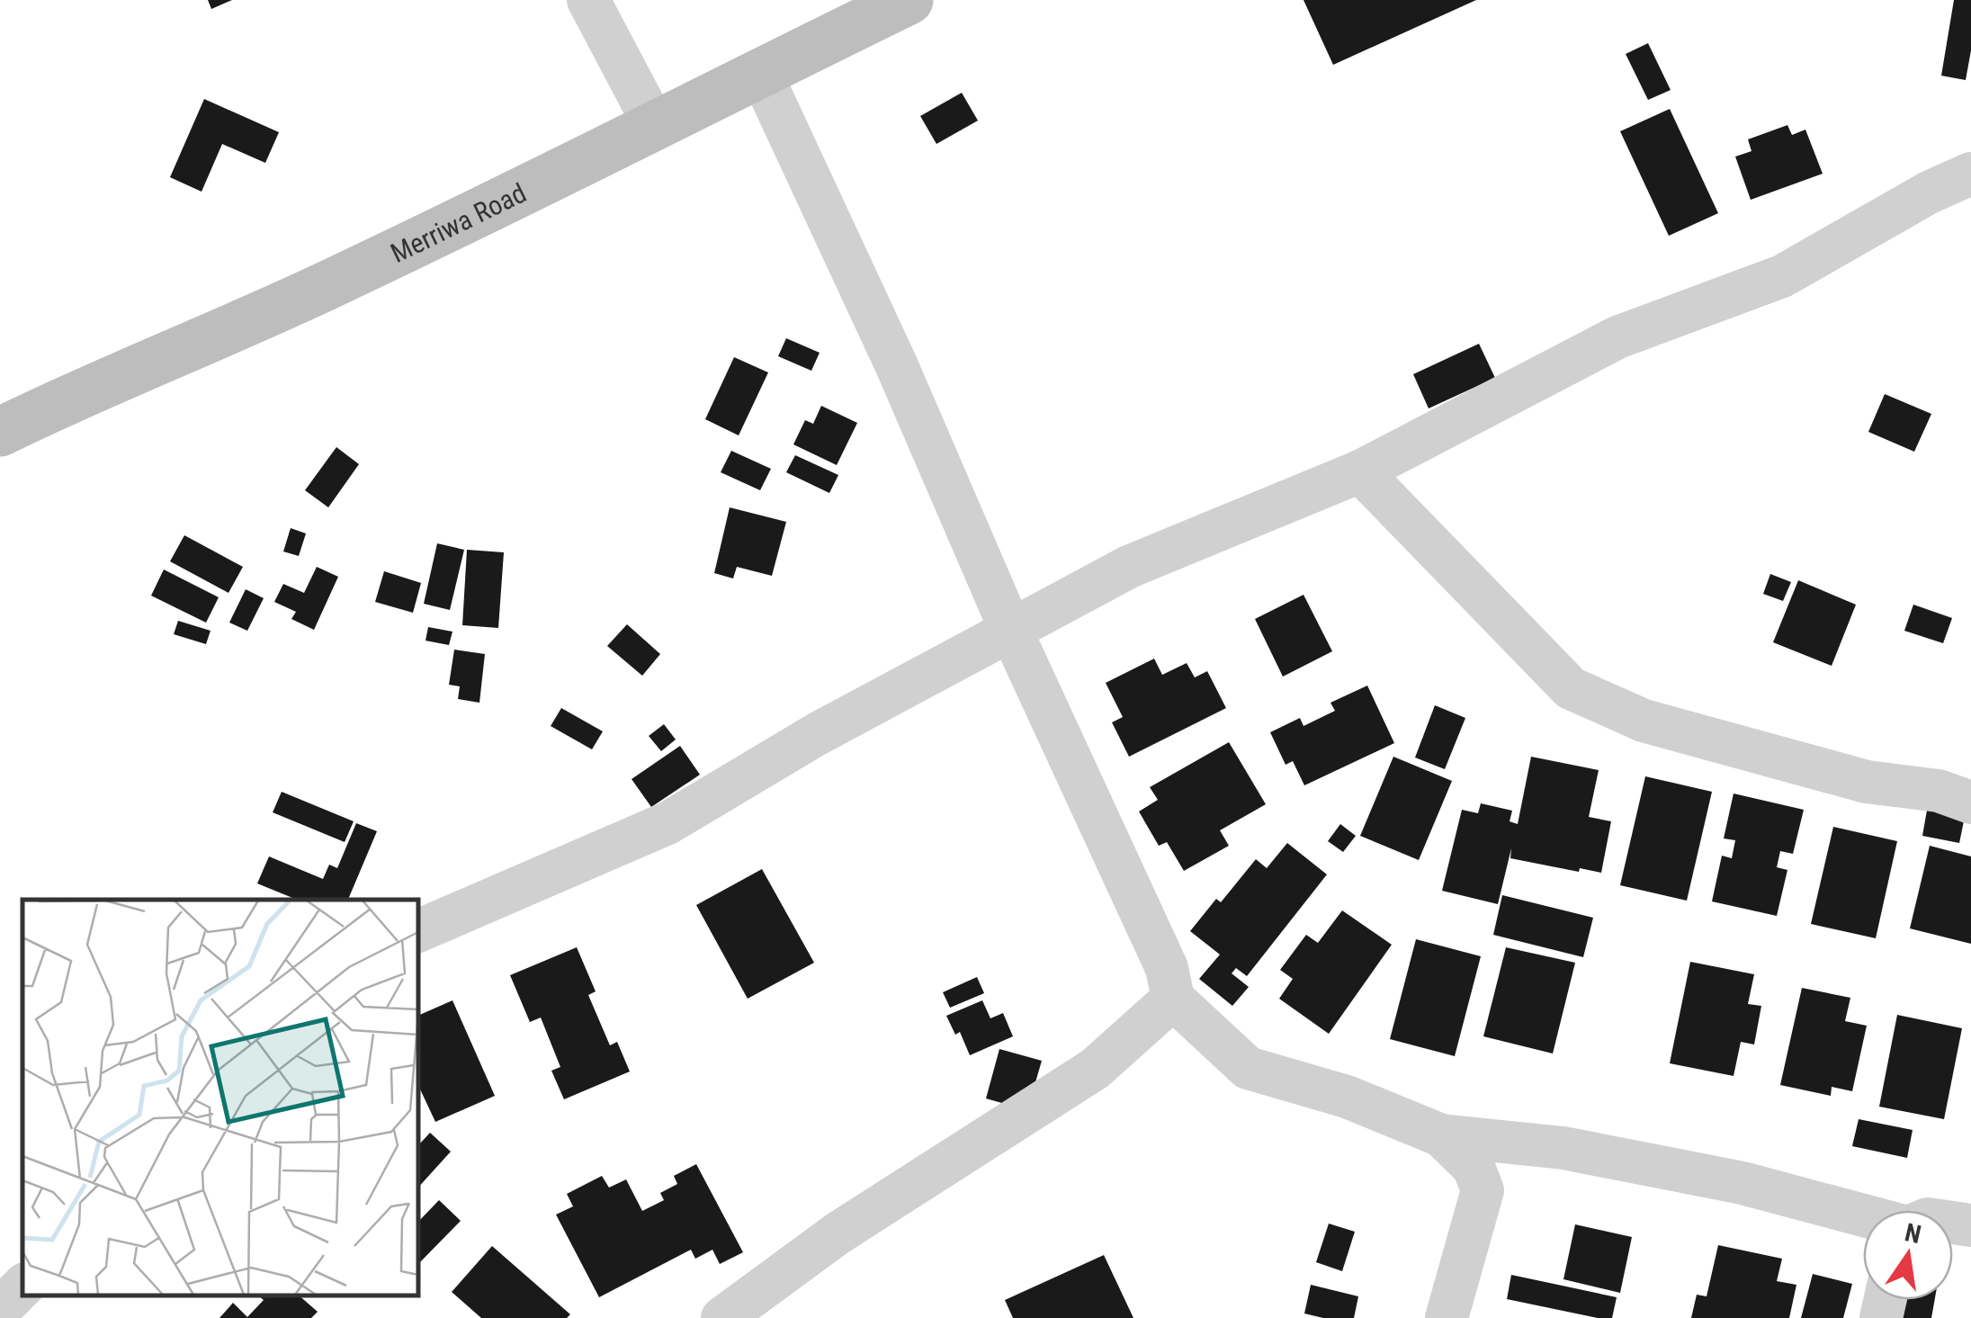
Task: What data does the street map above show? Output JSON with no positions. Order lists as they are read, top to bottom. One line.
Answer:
{"streets":{"street":["Merriwa Road"]},"north":"top"}
